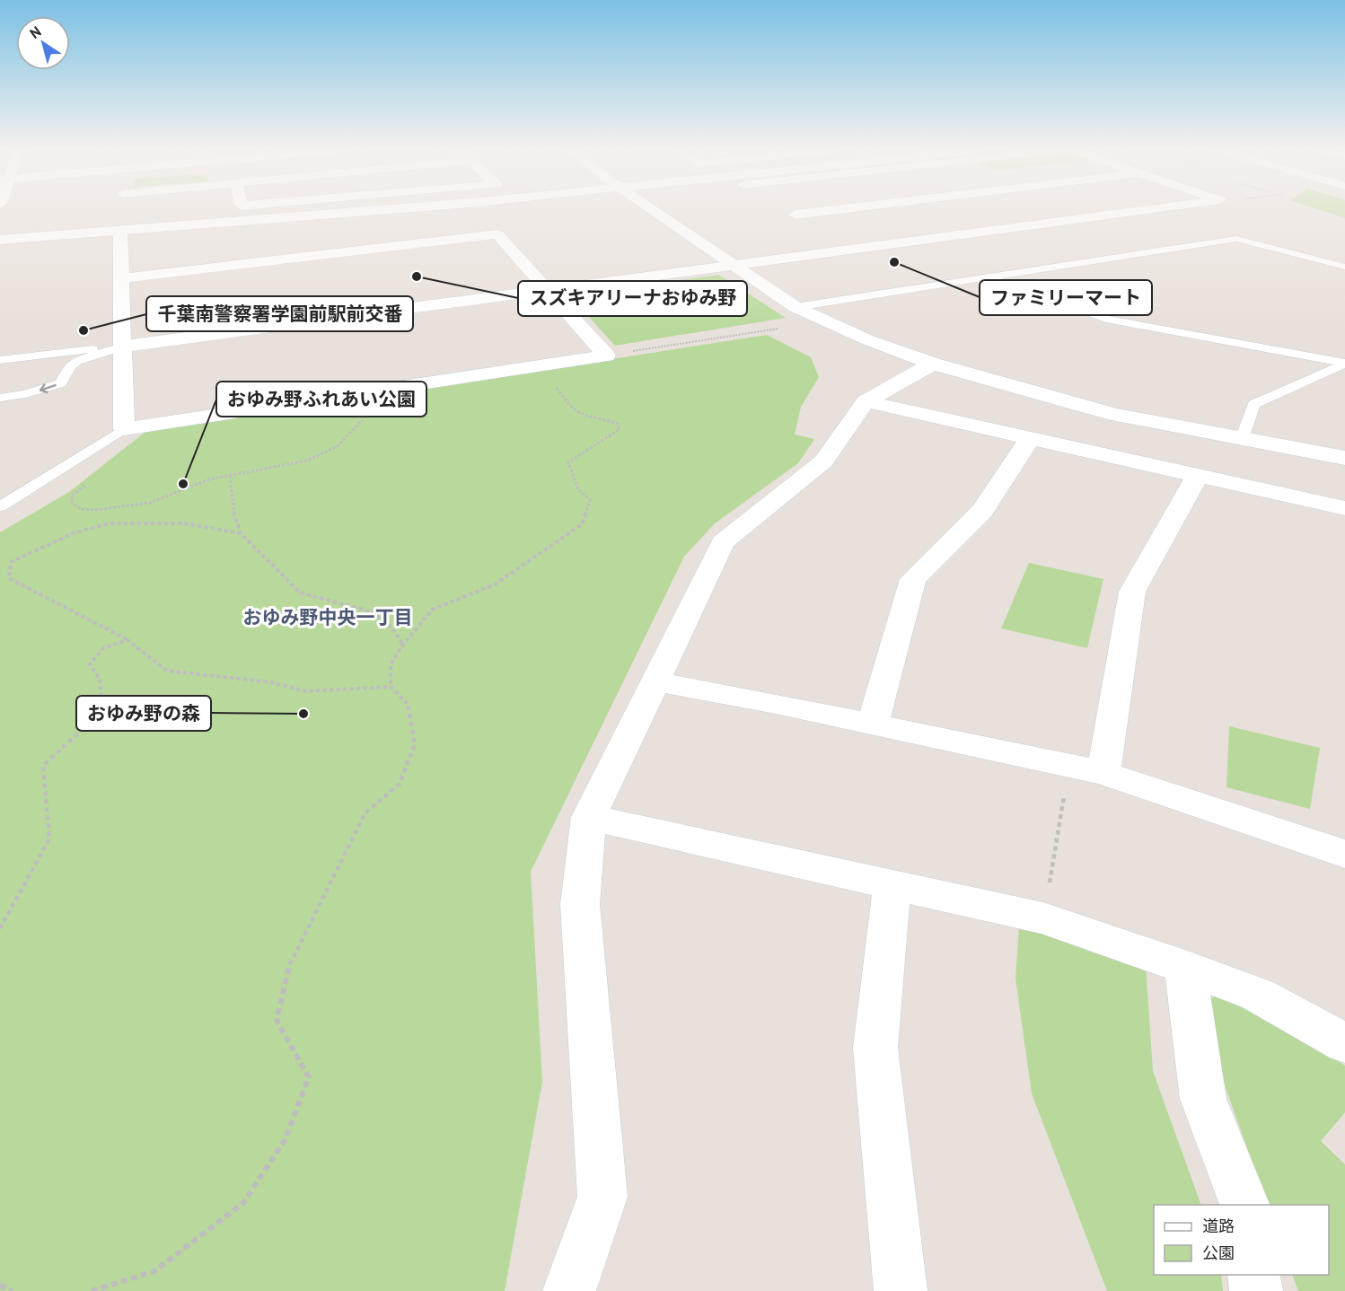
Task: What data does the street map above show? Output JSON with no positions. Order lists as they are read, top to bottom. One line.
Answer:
{"districts":["おゆみ野中央一丁目"],"places":["ファミリーマート","スズキアリーナおゆみ野","千葉南警察署学園前駅前交番","おゆみ野ふれあい公園","おゆみ野の森"],"legend":["道路","公園"],"north":"top left"}
